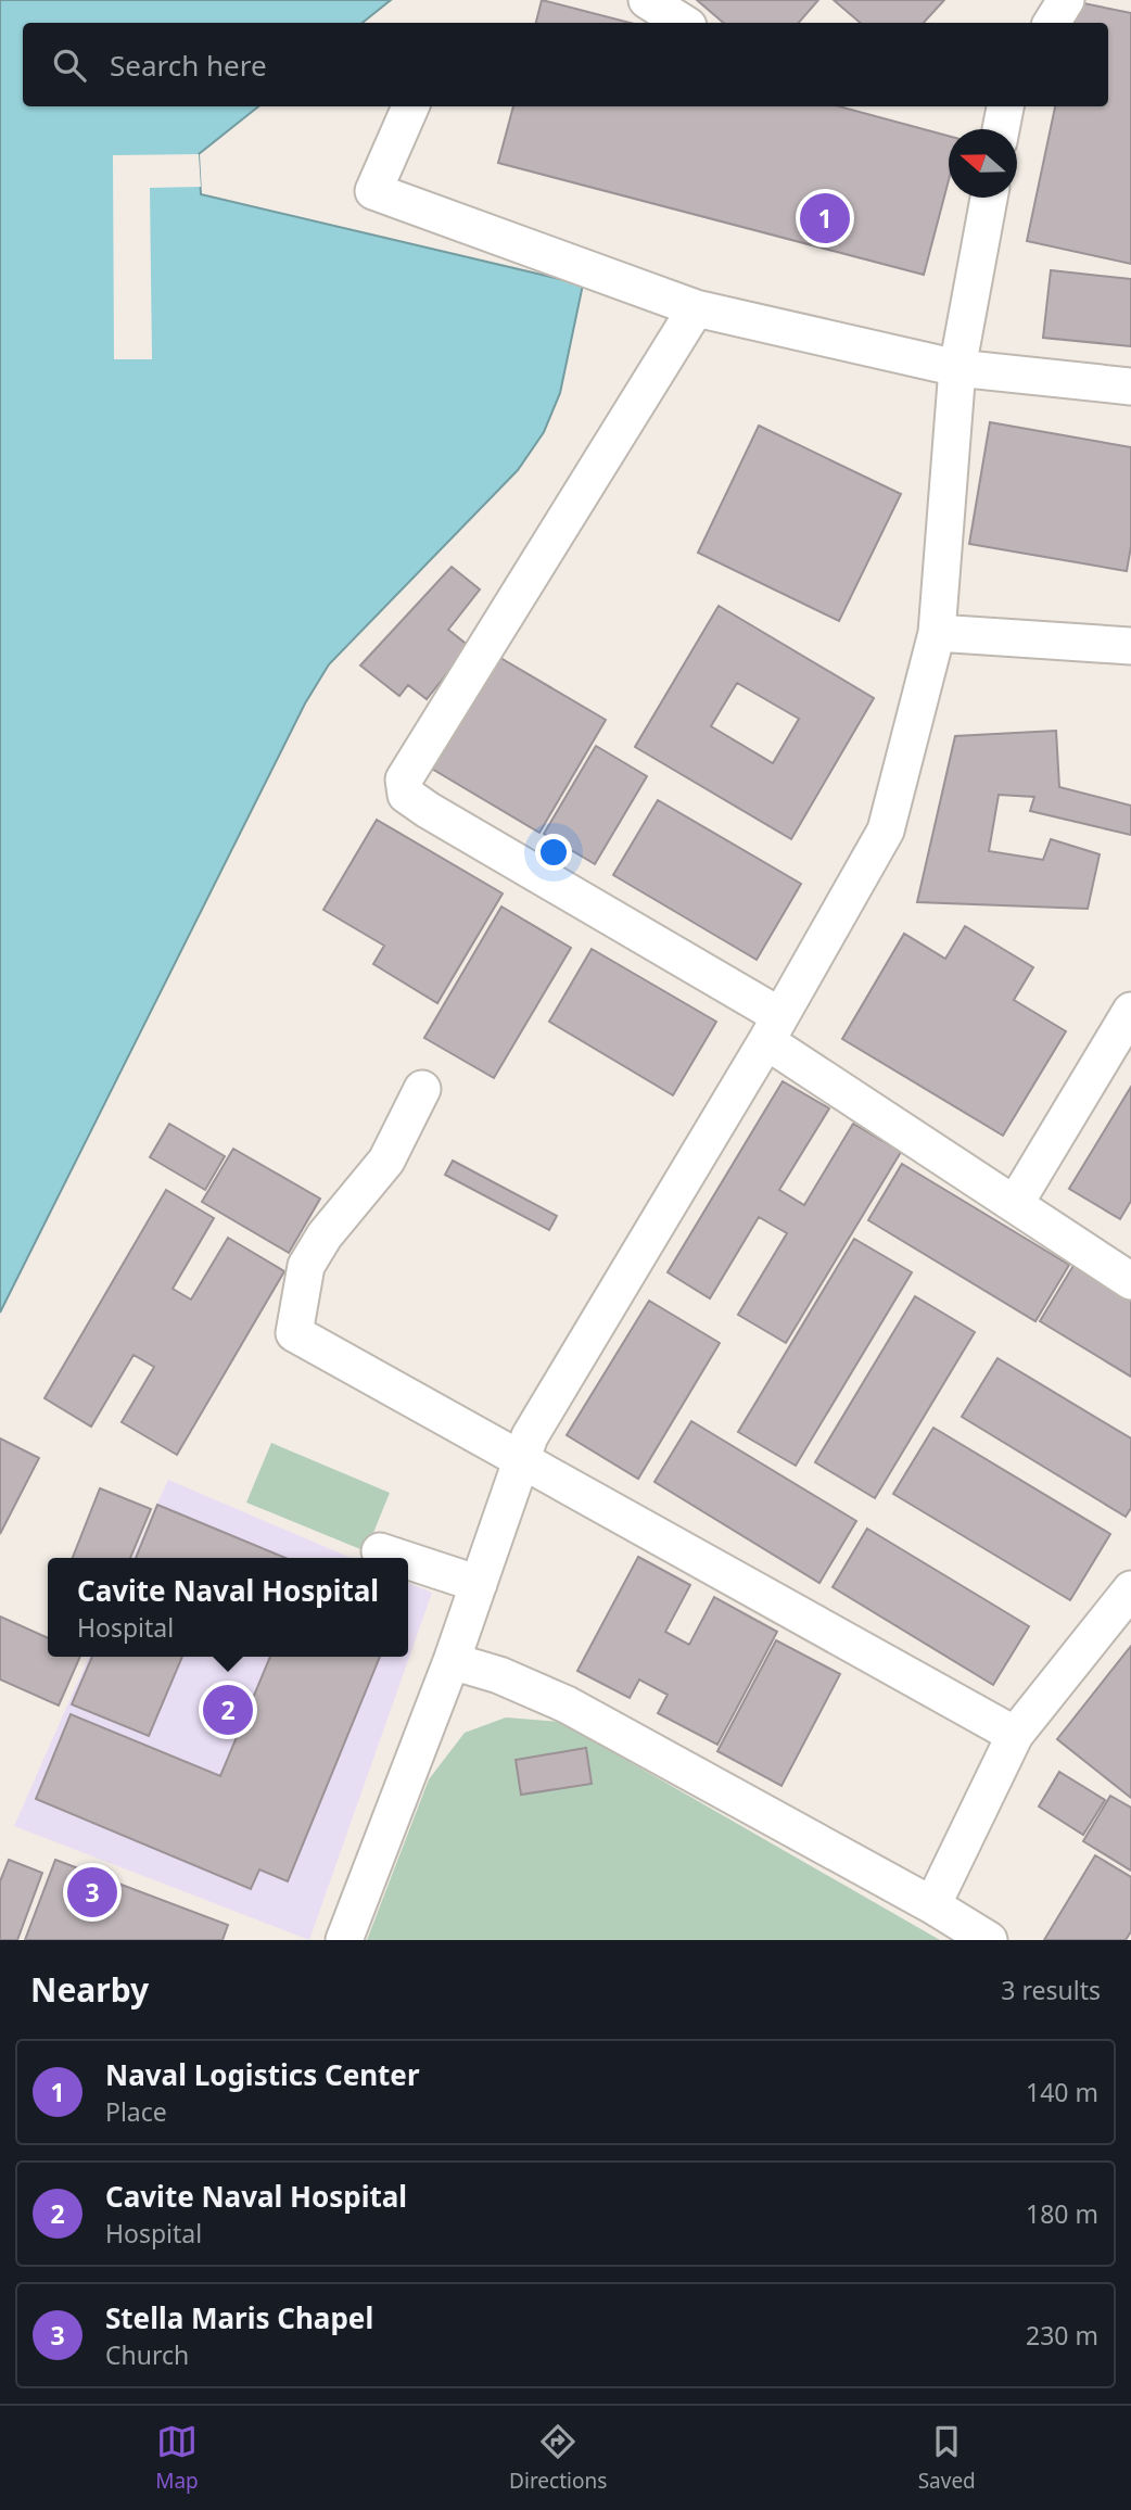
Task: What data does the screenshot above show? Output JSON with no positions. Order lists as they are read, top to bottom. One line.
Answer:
{"north":"left","page":{"search":"Search here","pins":["1","2","3"],"popup":["Cavite Naval Hospital","Hospital"],"heading":["Nearby","3 results"],"list":[{"mark":"1","name":"Naval Logistics Center","note":"Place","value":"140 m"},{"mark":"2","name":"Cavite Naval Hospital","note":"Hospital","value":"180 m"},{"mark":"3","name":"Stella Maris Chapel","note":"Church","value":"230 m"}],"nav":["Map","Directions","Saved"]}}
